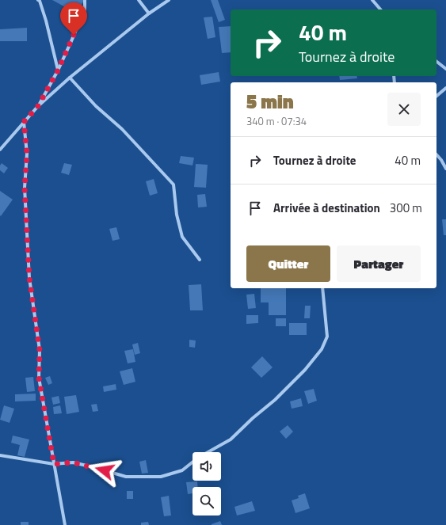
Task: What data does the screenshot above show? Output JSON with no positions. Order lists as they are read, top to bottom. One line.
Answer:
{"page":{"turn":["40 m","Tournez à droite"],"heading":["5 min","340 m · 07:34"],"list":[{"name":"Tournez à droite","value":"40 m"},{"name":"Arrivée à destination","value":"300 m"}],"buttons":["Quitter","Partager"]}}
